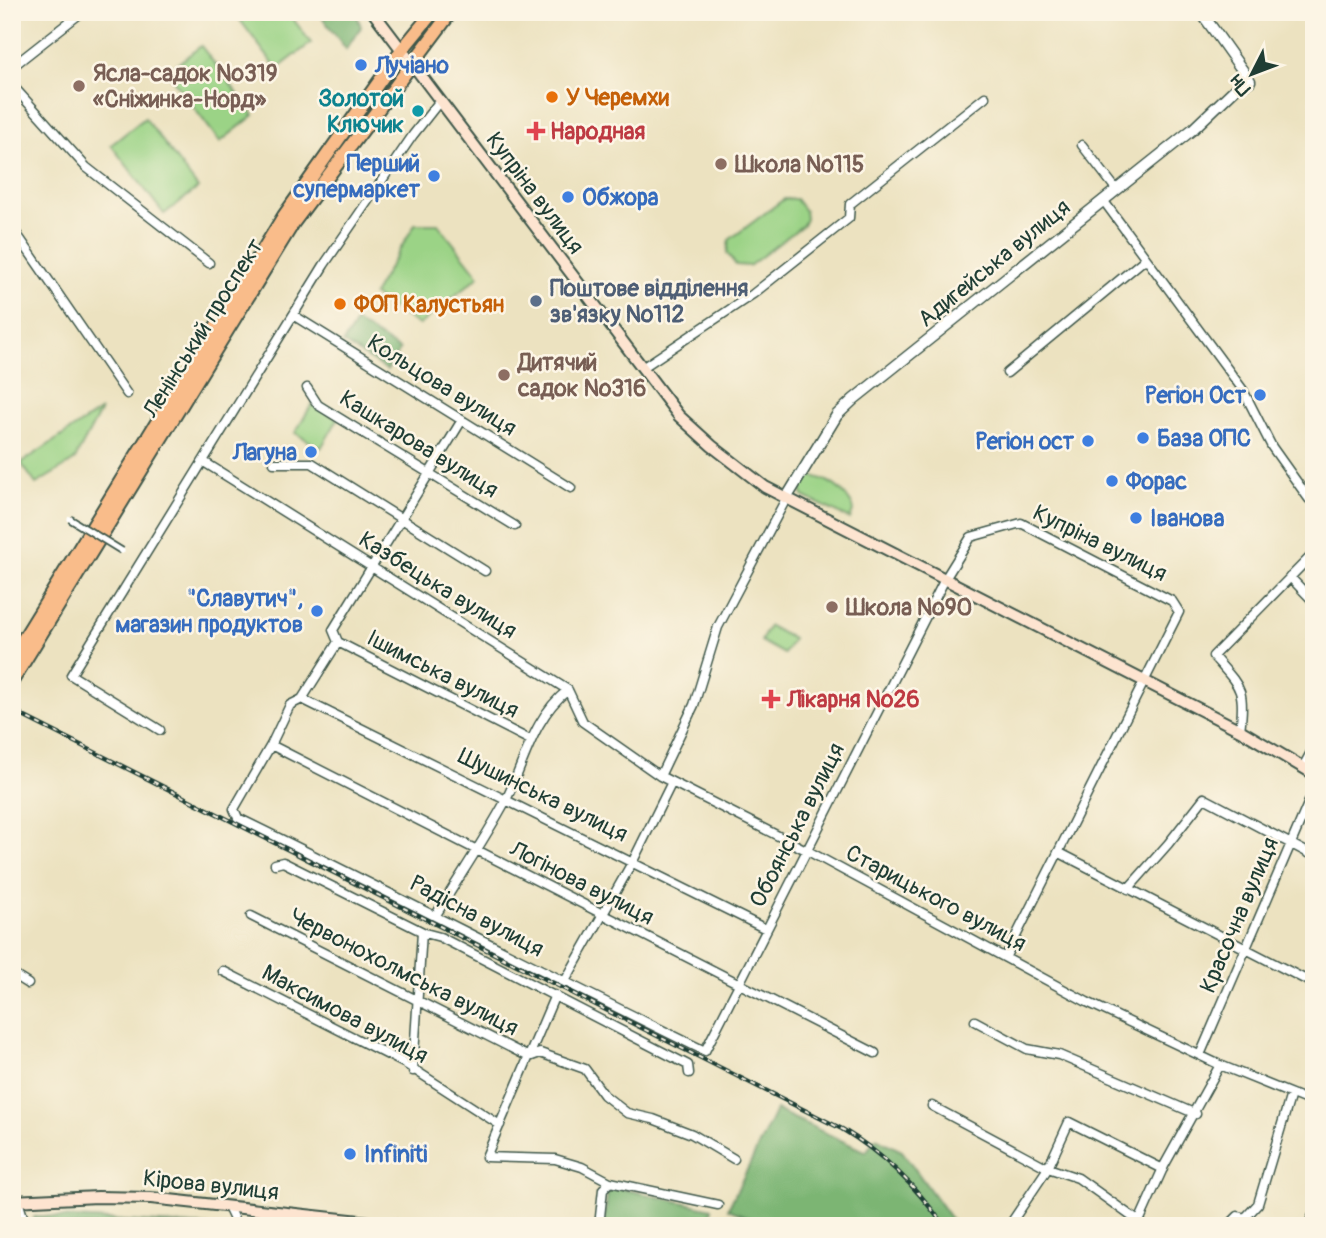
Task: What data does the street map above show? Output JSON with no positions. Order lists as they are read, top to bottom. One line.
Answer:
{"streets":{"main road":["Купріна вулиця","Ленінський проспект","Кірова вулиця"],"street":["Адигейська вулиця","Кольцова вулиця","Кашкарова вулиця","Казбецька вулиця","Ішимська вулиця","Шушинська вулиця","Обоянська вулиця","Логінова вулиця","Старицького вулиця","Красочна вулиця","Радісна вулиця","Червонохолмська вулиця","Максимова вулиця"]},"crossings":[["Купріна вулиця","Адигейська вулиця"],["Купріна вулиця","Ленінський проспект"],["Купріна вулиця","Обоянська вулиця"],["Купріна вулиця","Старицького вулиця"],["Казбецька вулиця","Старицького вулиця"],["Шушинська вулиця","Обоянська вулиця"],["Обоянська вулиця","Логінова вулиця"],["Обоянська вулиця","Старицького вулиця"],["Обоянська вулиця","Радісна вулиця"],["Логінова вулиця","Радісна вулиця"],["Старицького вулиця","Красочна вулиця"]],"places":{"other":["Лучіано","Ясла-садок №319 «Сніжинка-Норд»","У Черемхи","Золотой Ключик","Школа №115","Перший супермаркет","Обжора","Поштове відділення зв'язку №112","ФОП Калустьян","Дитячий садок №316","Регіон Ост","База ОПС","Регіон ост","Лагуна","Форас","Іванова","Школа №90","\"Славутич\", магазин продуктов","Infiniti"],"health":["Народная","Лікарня №26"]},"north":"bottom left"}
